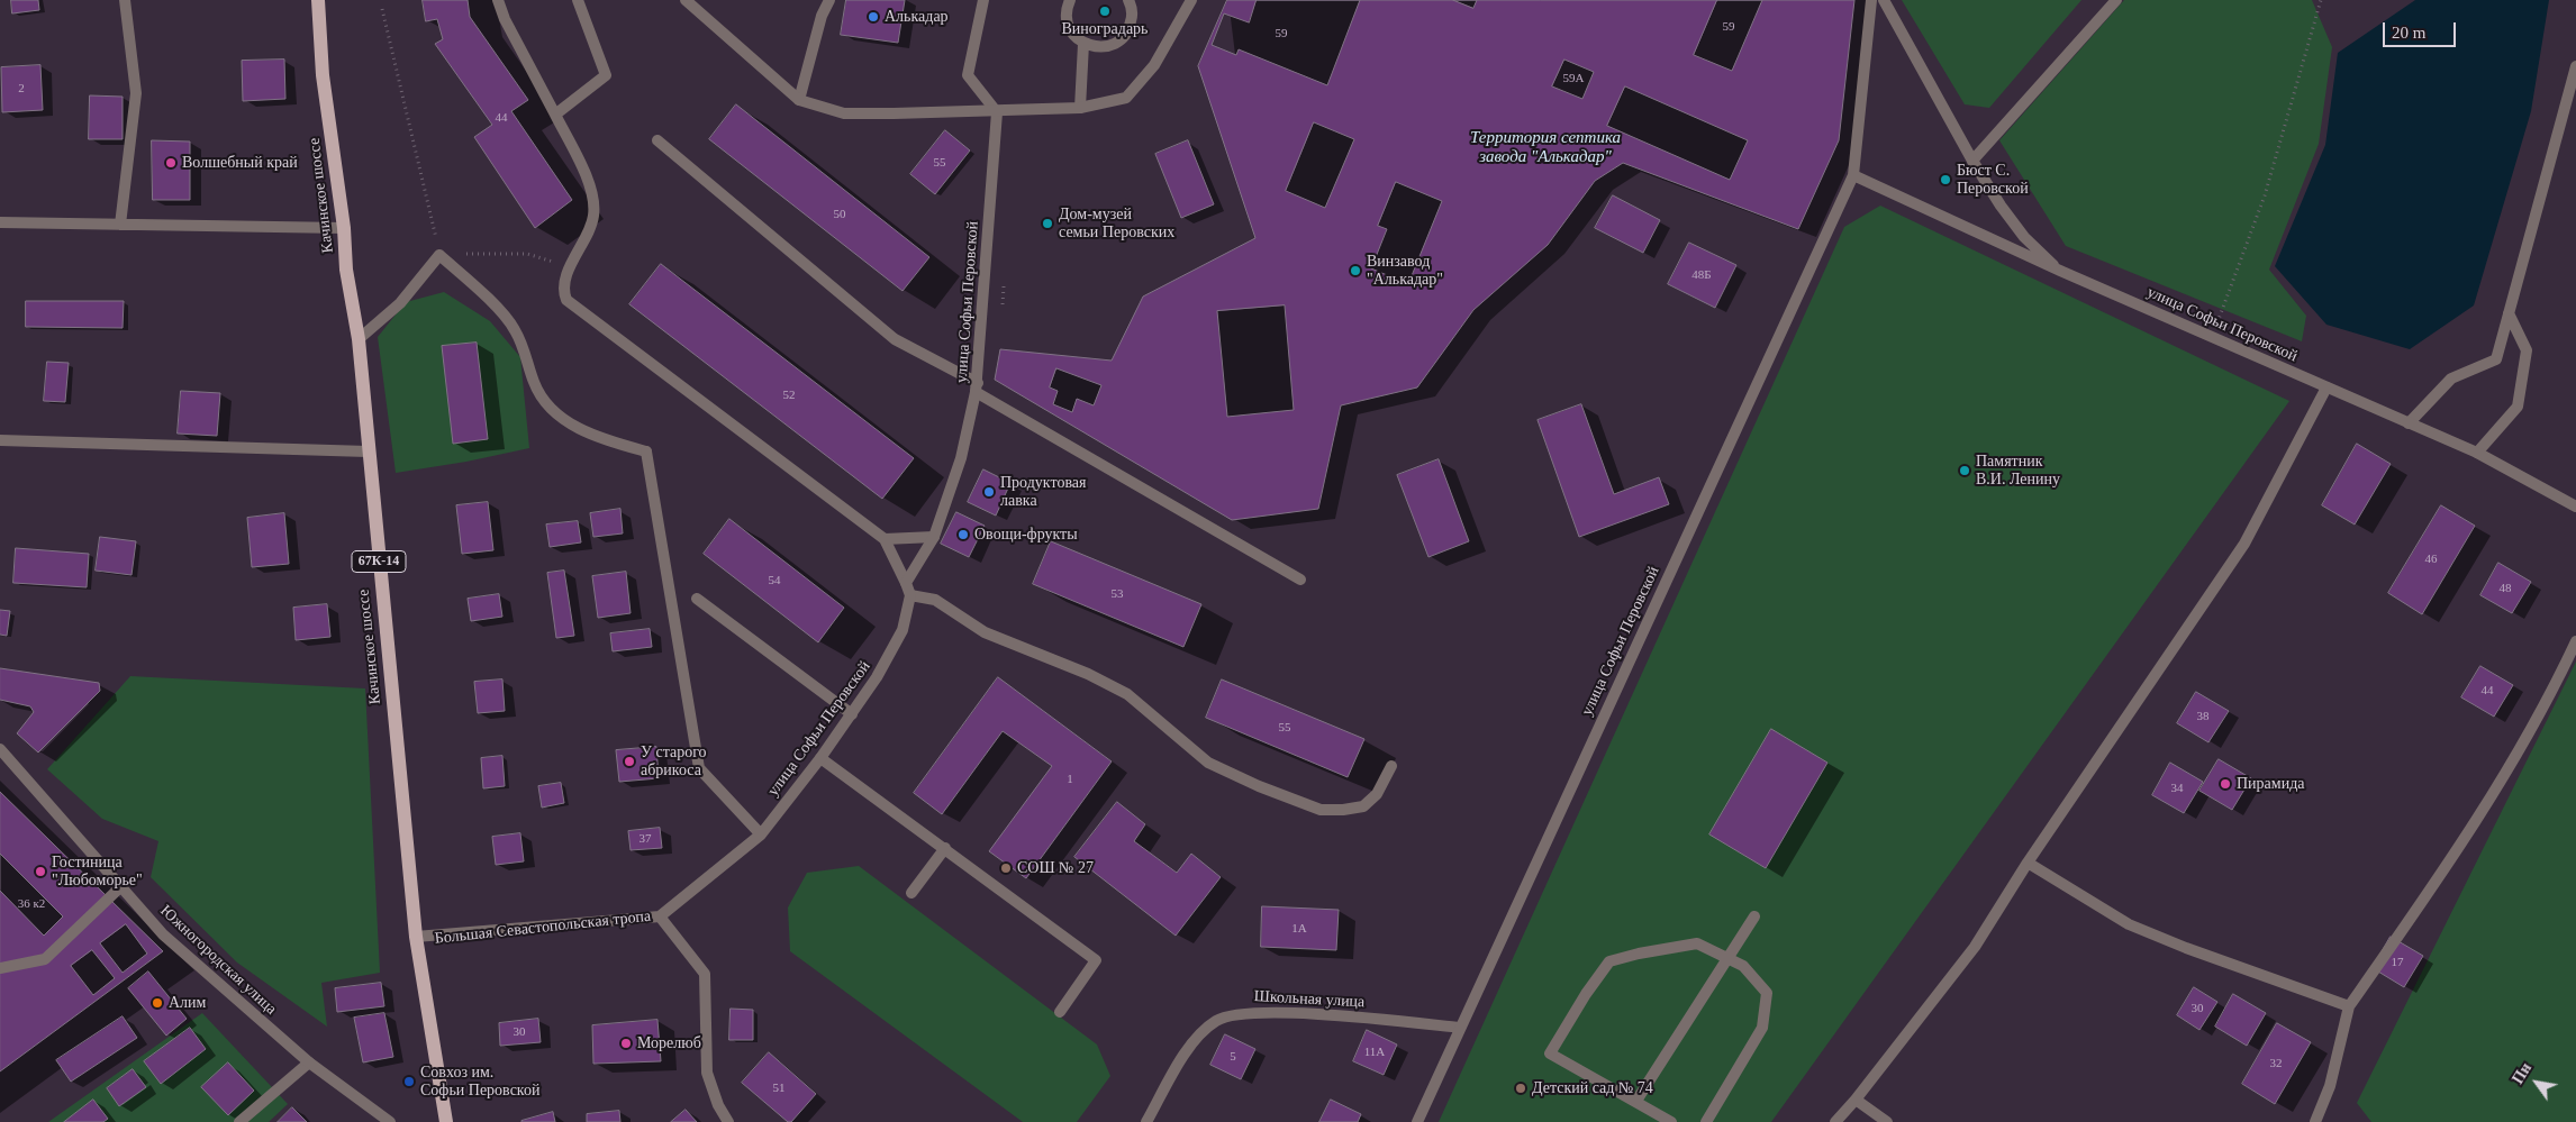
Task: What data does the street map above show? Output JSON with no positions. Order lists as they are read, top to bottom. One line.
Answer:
{"streets":{"main road":["Качинское шоссе","67К-14"],"street":["улица Софьи Перовской","Южногородская улица","Школьная улица"]},"crossings":[["улица Софьи Перовской","Школьная улица"]],"water":["Территория септика завода \"Алькадар\""],"places":["Виноградарь","Алькадар","Волшебный край","Бюст С. Перовской","Дом-музей семьи Перовских","Винзавод \"Алькадар\"","Памятник В.И. Ленину","Продуктовая лавка","Овощи-фрукты","У старого абрикоса","Пирамида","СОШ № 27","Гостиница \"Любоморье\"","Алим","Морелюб","Совхоз им. Софьи Перовской","Детский сад № 74"],"house_numbers":["59","59","59А","2","44","55","50","48Б","52","46","54","48","53","44","38","55","1","34","37","36 к2","1А","17","30","30","11А","5","32","51"],"scale_bar":"20 m","north":"top left"}
